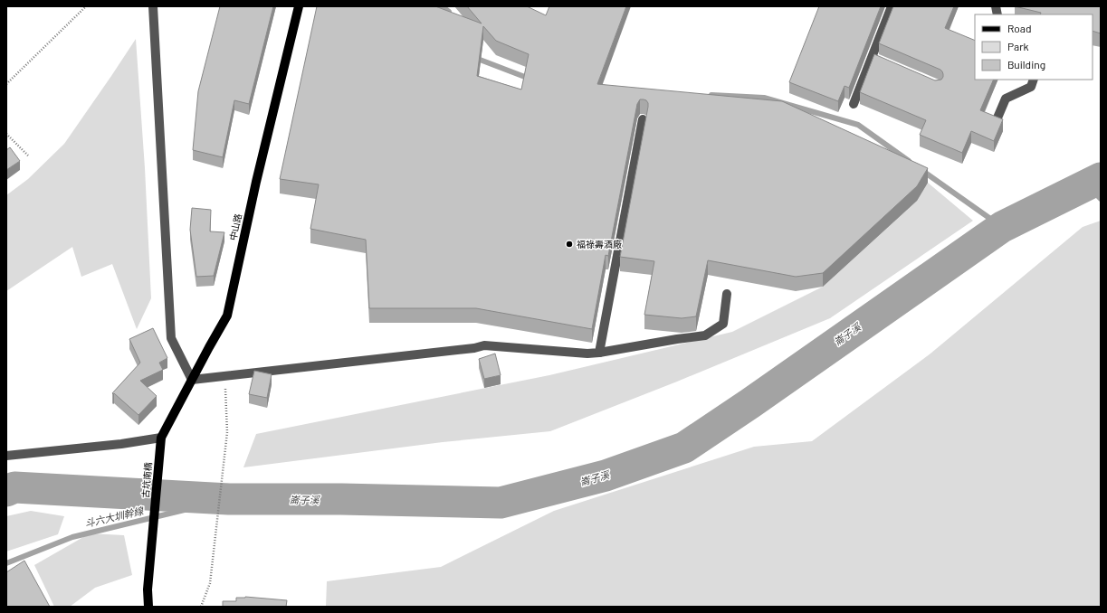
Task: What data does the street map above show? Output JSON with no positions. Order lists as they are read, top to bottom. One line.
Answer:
{"streets":{"main road":["中山路","古坑南橋"]},"crossings":[["中山路","古坑南橋"]],"water":["崙子溪","斗六大圳幹線"],"places":["福祿壽酒廠"],"legend":["Road","Park","Building"]}
